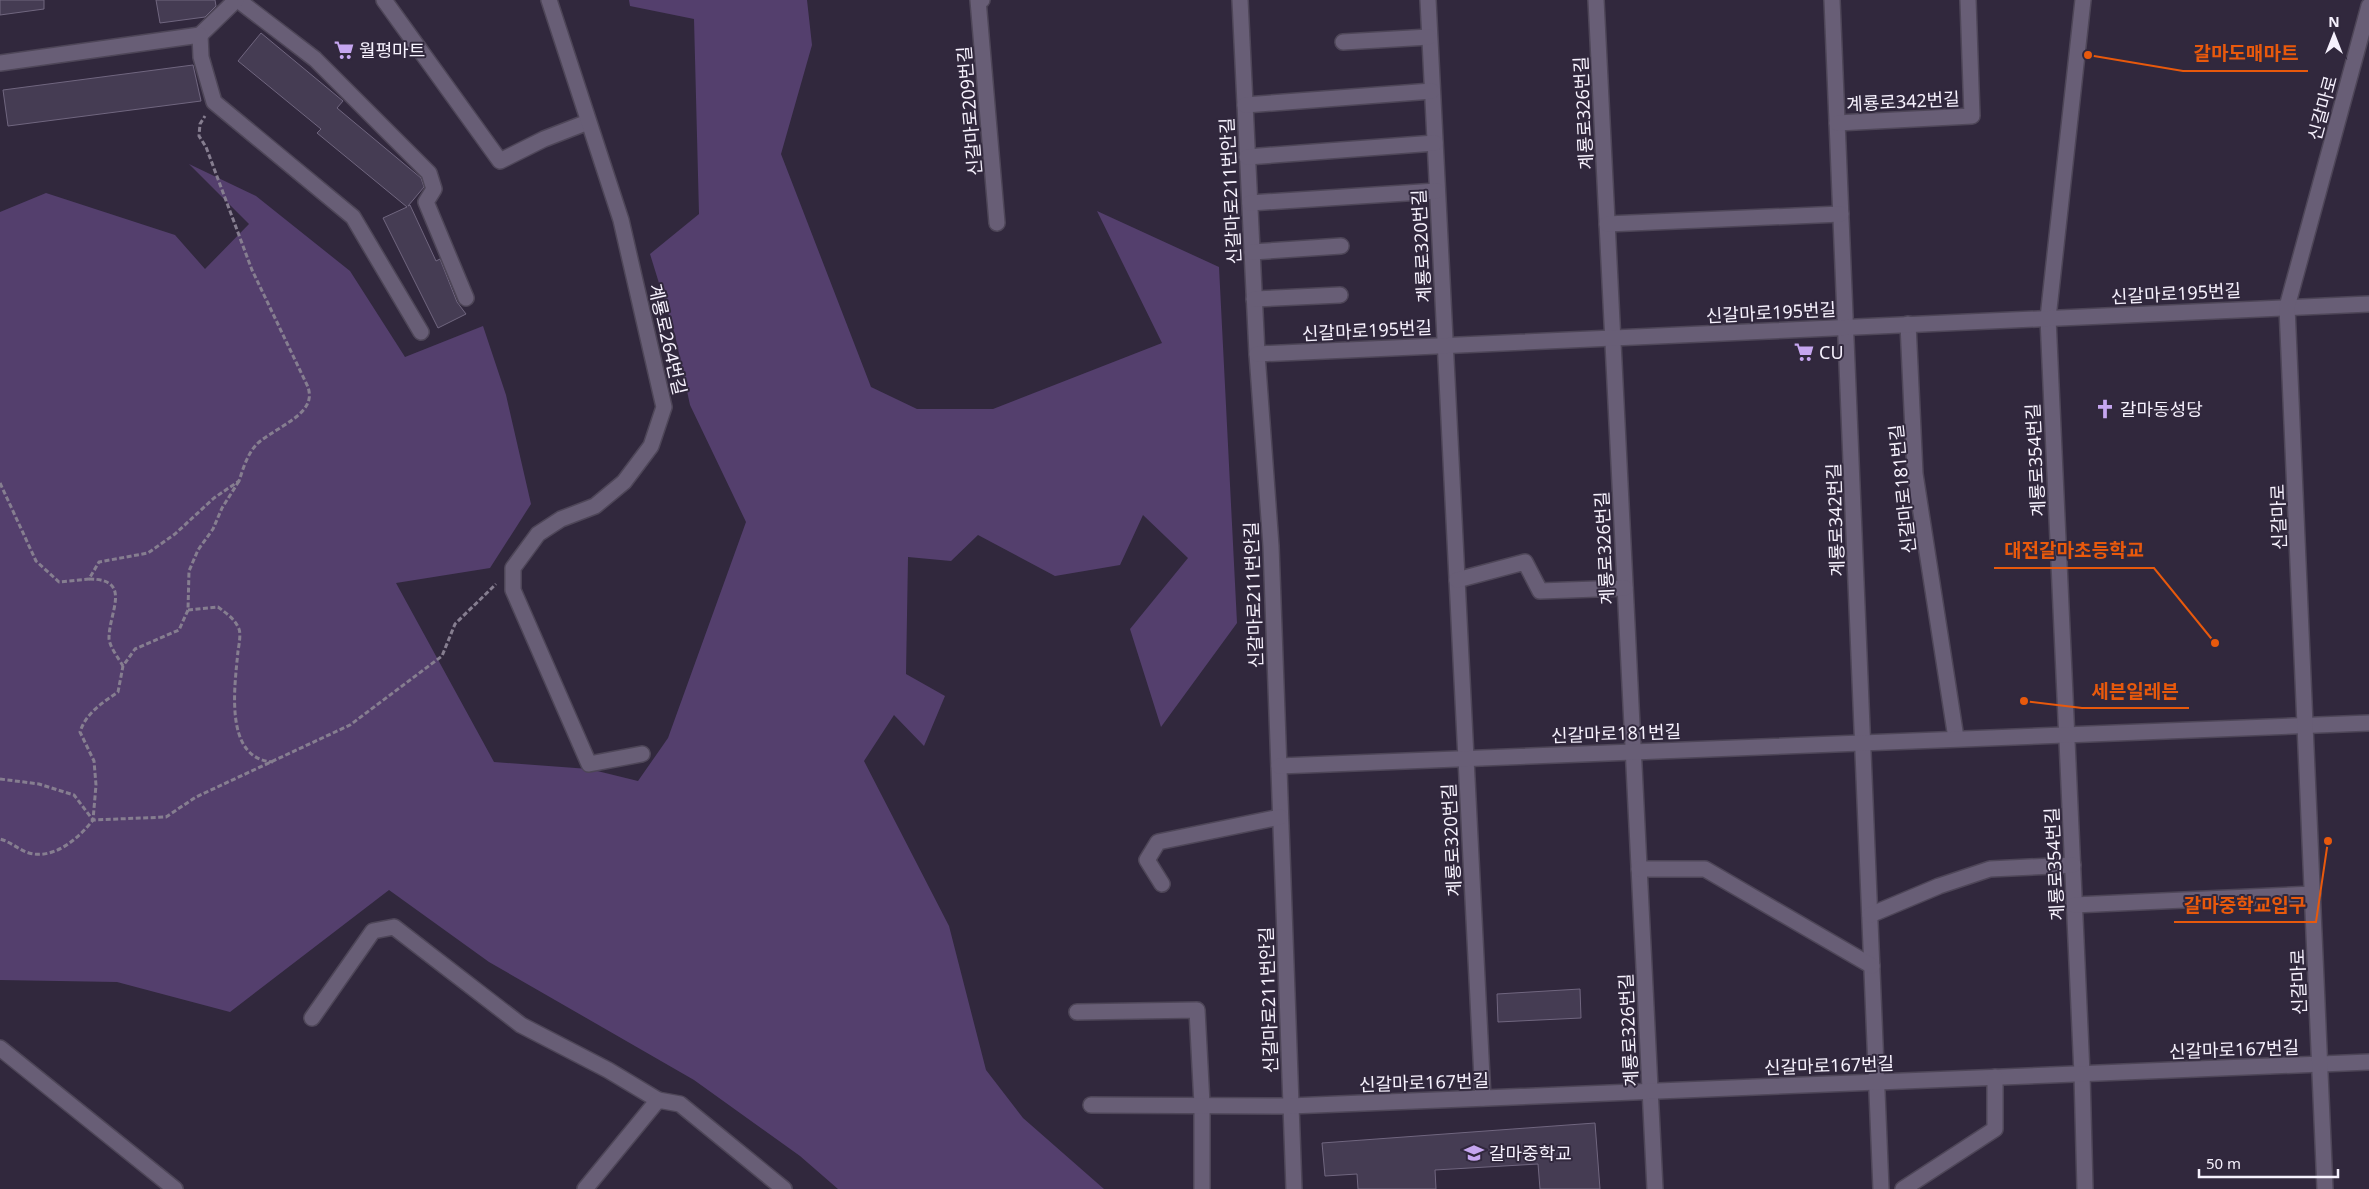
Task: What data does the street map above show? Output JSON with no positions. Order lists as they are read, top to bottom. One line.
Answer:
{"streets":{"street":["계룡로342번길","신갈마로","신갈마로209번길","계룡로326번길","신갈마로211번안길","계룡로320번길","신갈마로195번길","계룡로264번길","계룡로354번길","신갈마로181번길","신갈마로167번길"]},"crossings":[["계룡로342번길","신갈마로195번길"],["계룡로342번길","신갈마로181번길"],["계룡로342번길","신갈마로167번길"],["신갈마로","신갈마로195번길"],["신갈마로","신갈마로181번길"],["신갈마로","신갈마로167번길"],["계룡로326번길","신갈마로195번길"],["계룡로326번길","신갈마로181번길"],["계룡로326번길","신갈마로167번길"],["신갈마로211번안길","신갈마로195번길"],["신갈마로211번안길","신갈마로181번길"],["신갈마로211번안길","신갈마로167번길"],["계룡로320번길","신갈마로195번길"],["계룡로320번길","신갈마로181번길"],["계룡로320번길","신갈마로167번길"],["신갈마로195번길","계룡로354번길"],["신갈마로195번길","신갈마로181번길"],["계룡로354번길","신갈마로181번길"],["계룡로354번길","신갈마로167번길"]],"places":{"supermarket":["월평마트","CU"],"other":["갈마도매마트","대전갈마초등학교","세븐일레븐","갈마중학교입구"],"church":["갈마동성당"],"school or university":["갈마중학교"]},"scale_bar":"50 m","north":"top"}
